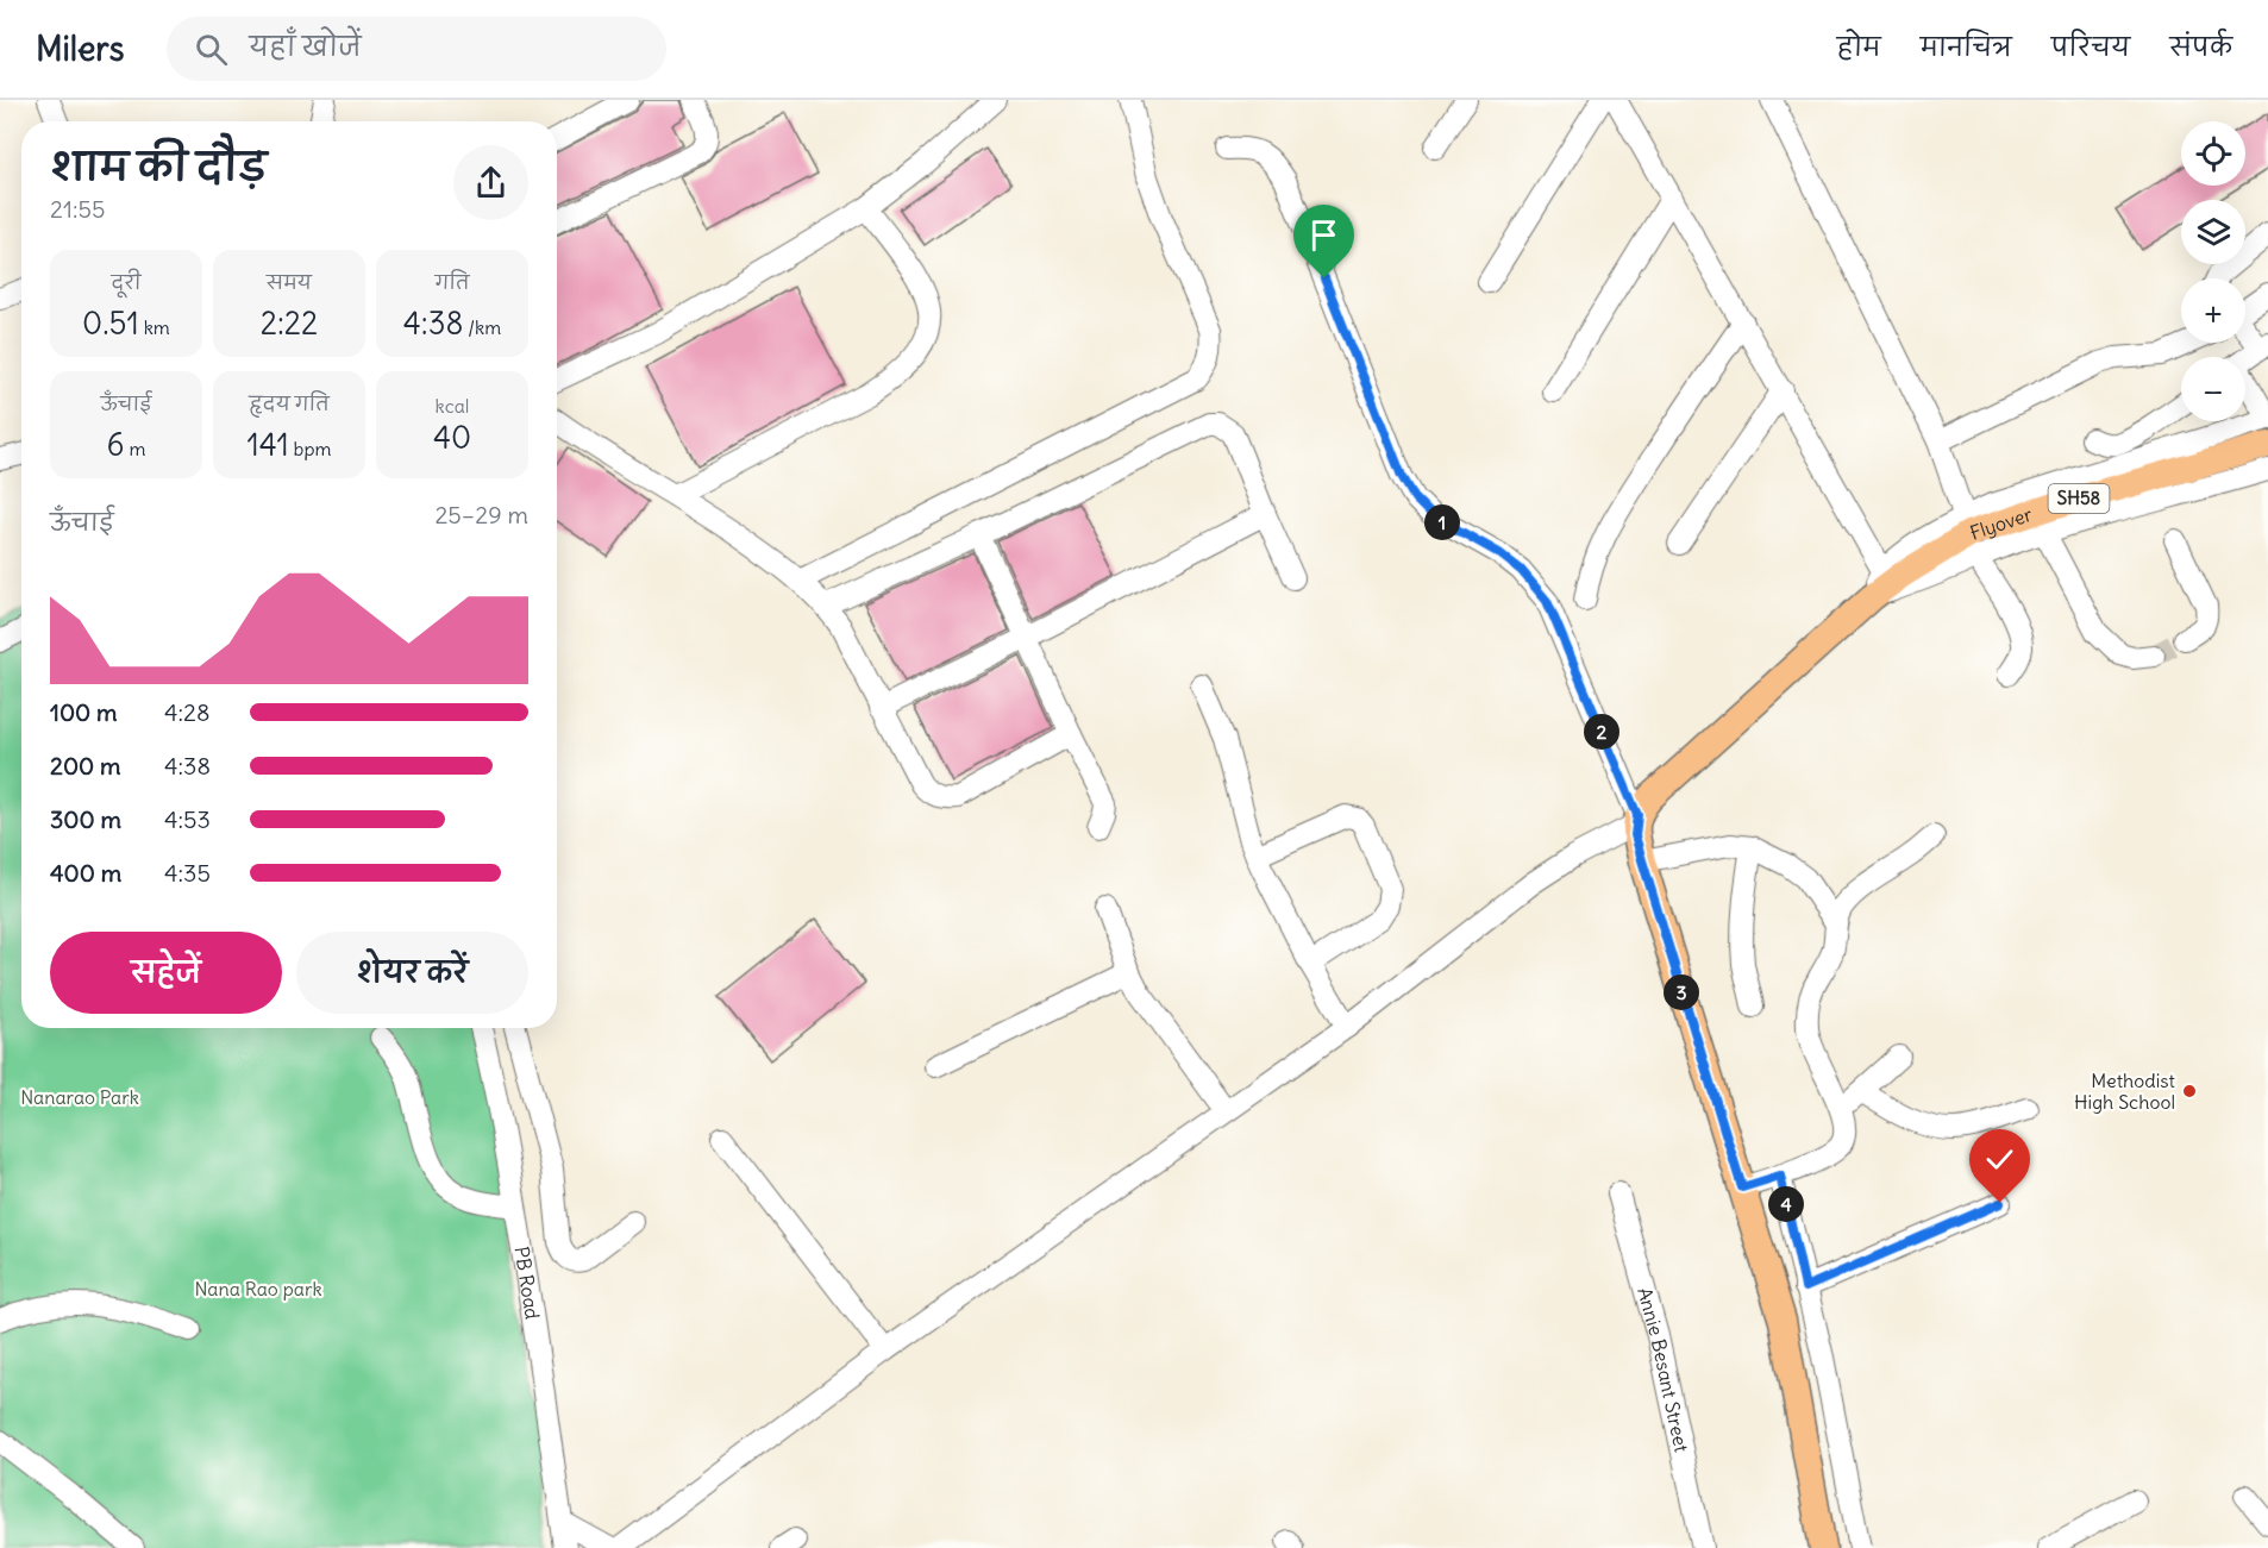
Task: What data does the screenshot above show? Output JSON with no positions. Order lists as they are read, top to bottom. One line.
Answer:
{"streets":{"main road":["SH58","Flyover"],"street":["PB Road","Annie Besant Street"]},"crossings":[["SH58","Flyover"]],"parks":["Nanarao Park","Nana Rao park"],"places":["Methodist High School"],"page":{"header":"Milers","search":"यहाँ खोजें","nav":["होम","मानचित्र","परिचय","संपर्क"],"map_buttons":["+","−"],"heading":["शाम की दौड़","21:55"],"stats":[["दूरी","0.51 km"],["समय","2:22"],["गति","4:38 /km"],["ऊँचाई","6 m"],["हृदय गति","141 bpm"],["kcal","40"]],"chart":["ऊँचाई","25–29 m"],"pins":["1","2","3","4"],"list":[{"name":"100 m","note":"4:28"},{"name":"200 m","note":"4:38"},{"name":"300 m","note":"4:53"},{"name":"400 m","note":"4:35"}],"buttons":["सहेजें","शेयर करें"]}}
